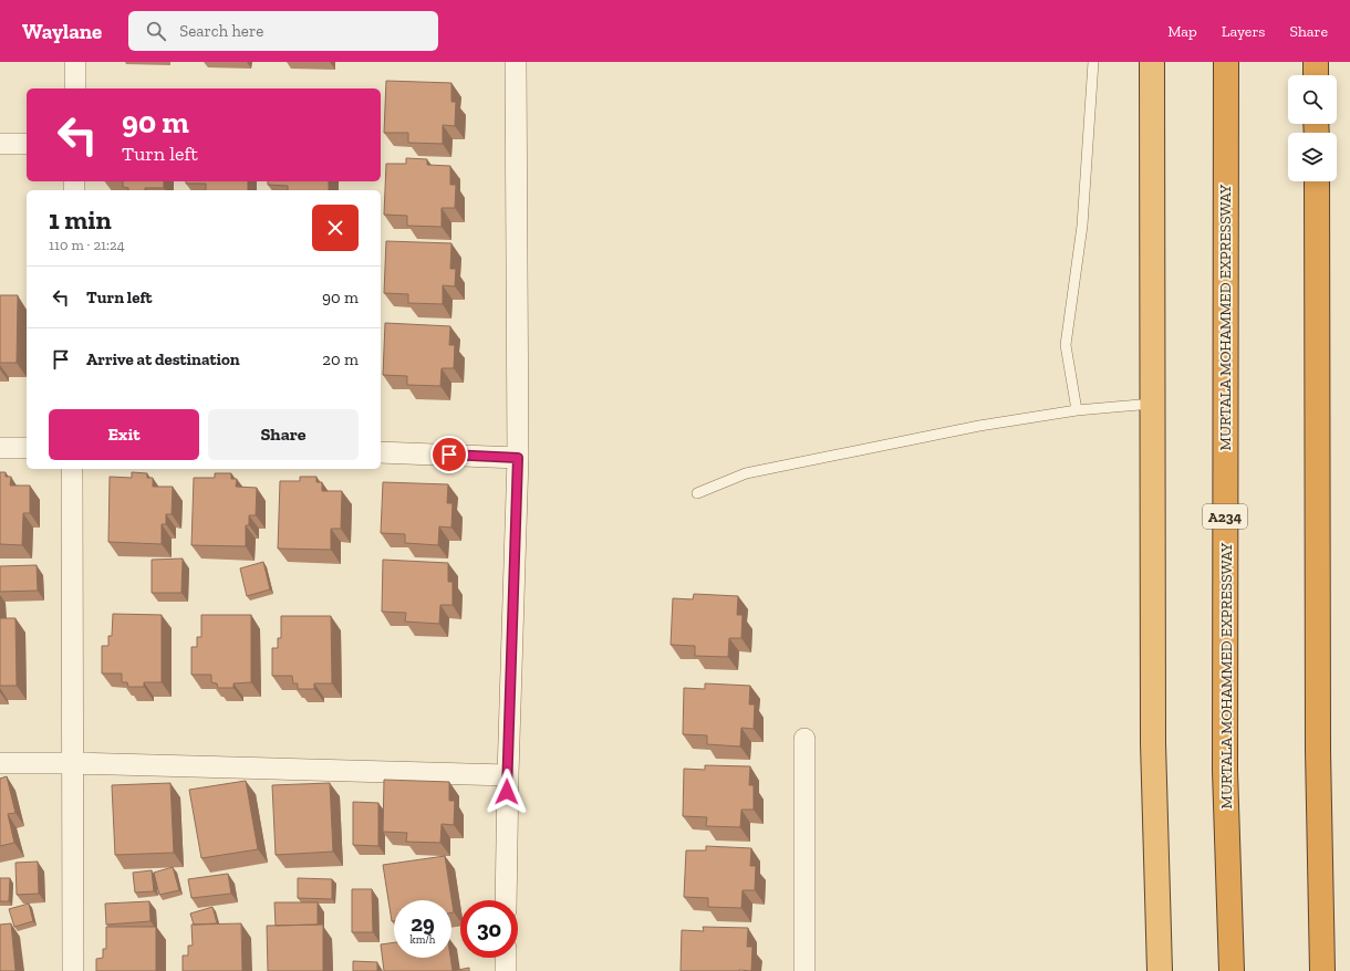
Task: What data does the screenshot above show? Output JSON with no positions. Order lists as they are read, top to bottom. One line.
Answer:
{"streets":{"highway":["MURTALA MOHAMMED EXPRESSWAY","A234"]},"page":{"header":"Waylane","search":"Search here","nav":["Map","Layers","Share"],"turn":["90 m","Turn left"],"heading":["1 min","110 m · 21:24"],"list":[{"name":"Turn left","value":"90 m"},{"name":"Arrive at destination","value":"20 m"}],"buttons":["Exit","Share"],"speed":"29 km/h","limit":"30"}}
